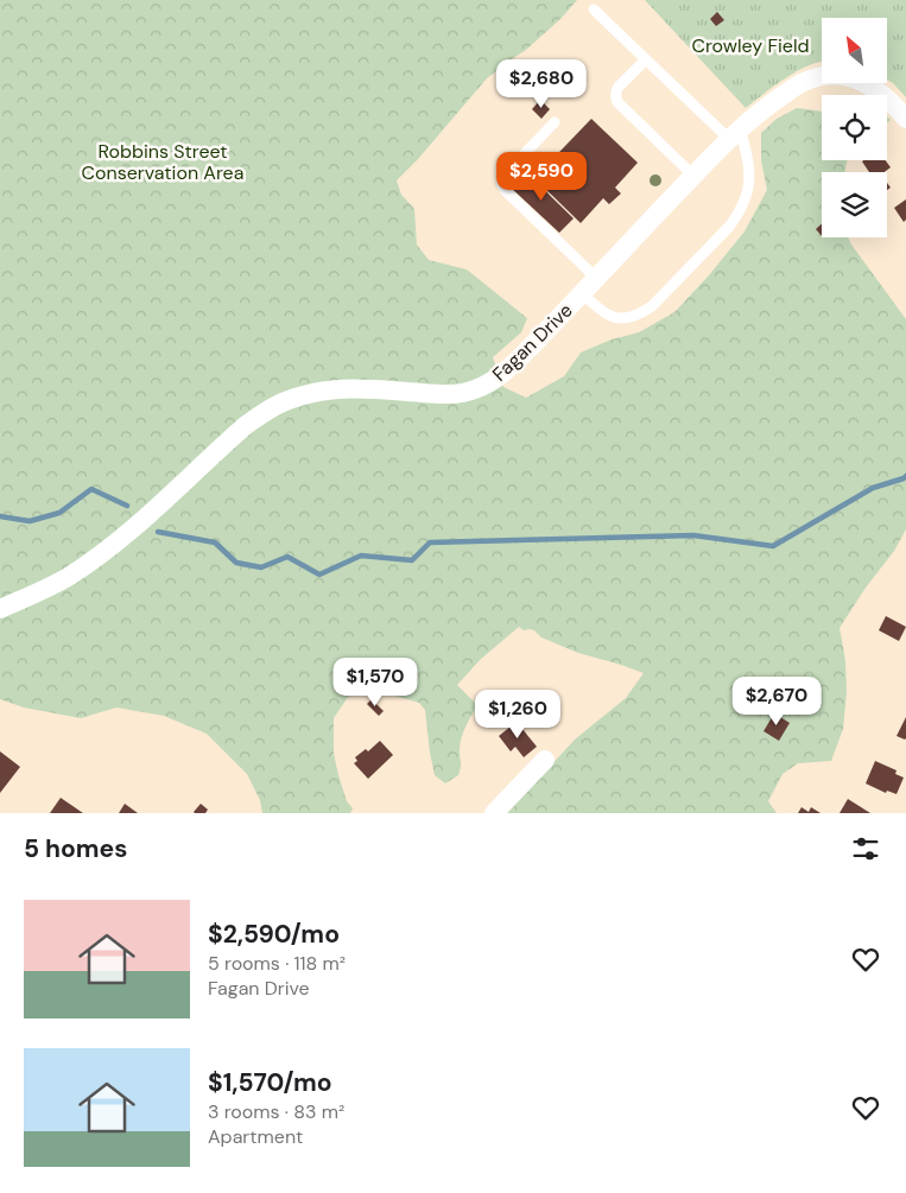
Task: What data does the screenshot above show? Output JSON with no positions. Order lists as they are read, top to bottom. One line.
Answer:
{"streets":{"street":["Fagan Drive"]},"parks":["Crowley Field","Robbins Street Conservation Area"],"north":"top left","page":{"price":["$2,680","$2,590","$1,570","$2,670","$1,260"],"heading":"5 homes","list":[{"name":"$2,590/mo","note":"5 rooms · 118 m² · Fagan Drive"},{"name":"$1,570/mo","note":"3 rooms · 83 m² · Apartment"}]}}
